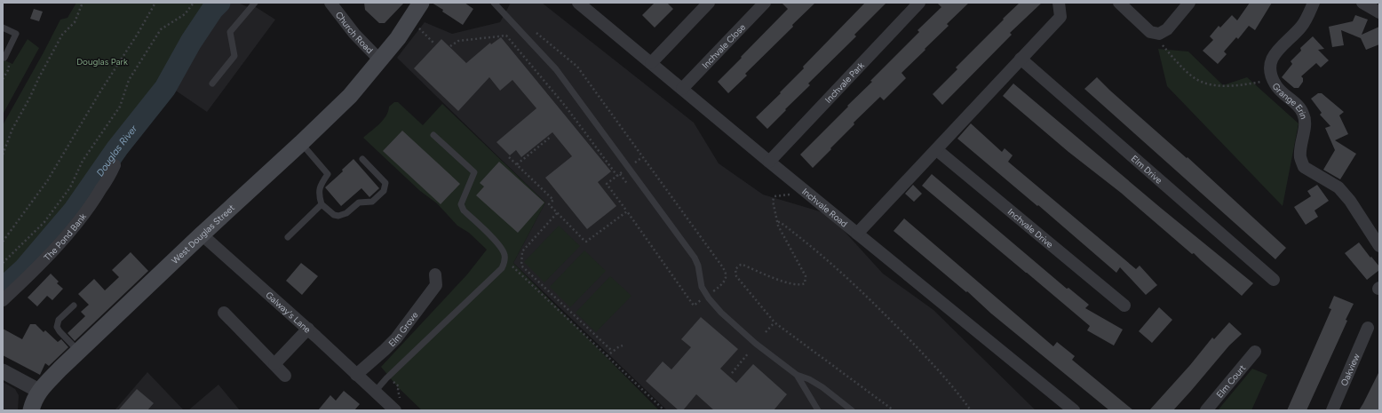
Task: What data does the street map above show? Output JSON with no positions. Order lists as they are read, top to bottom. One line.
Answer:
{"streets":{"main road":["West Douglas Street"],"street":["Church Road","Inchvale Close","Inchvale Park","Grange Erin","Elm Drive","Inchvale Road","Inchvale Drive","The Pond Bank","Galway's Lane","Elm Grove","Oakview","Elm Court"]},"crossings":[["Church Road","West Douglas Street"],["Inchvale Close","Inchvale Road"],["Inchvale Park","Inchvale Road"],["West Douglas Street","Galway's Lane"],["Galway's Lane","Elm Grove"]],"water":["Douglas River"],"parks":["Douglas Park"]}
